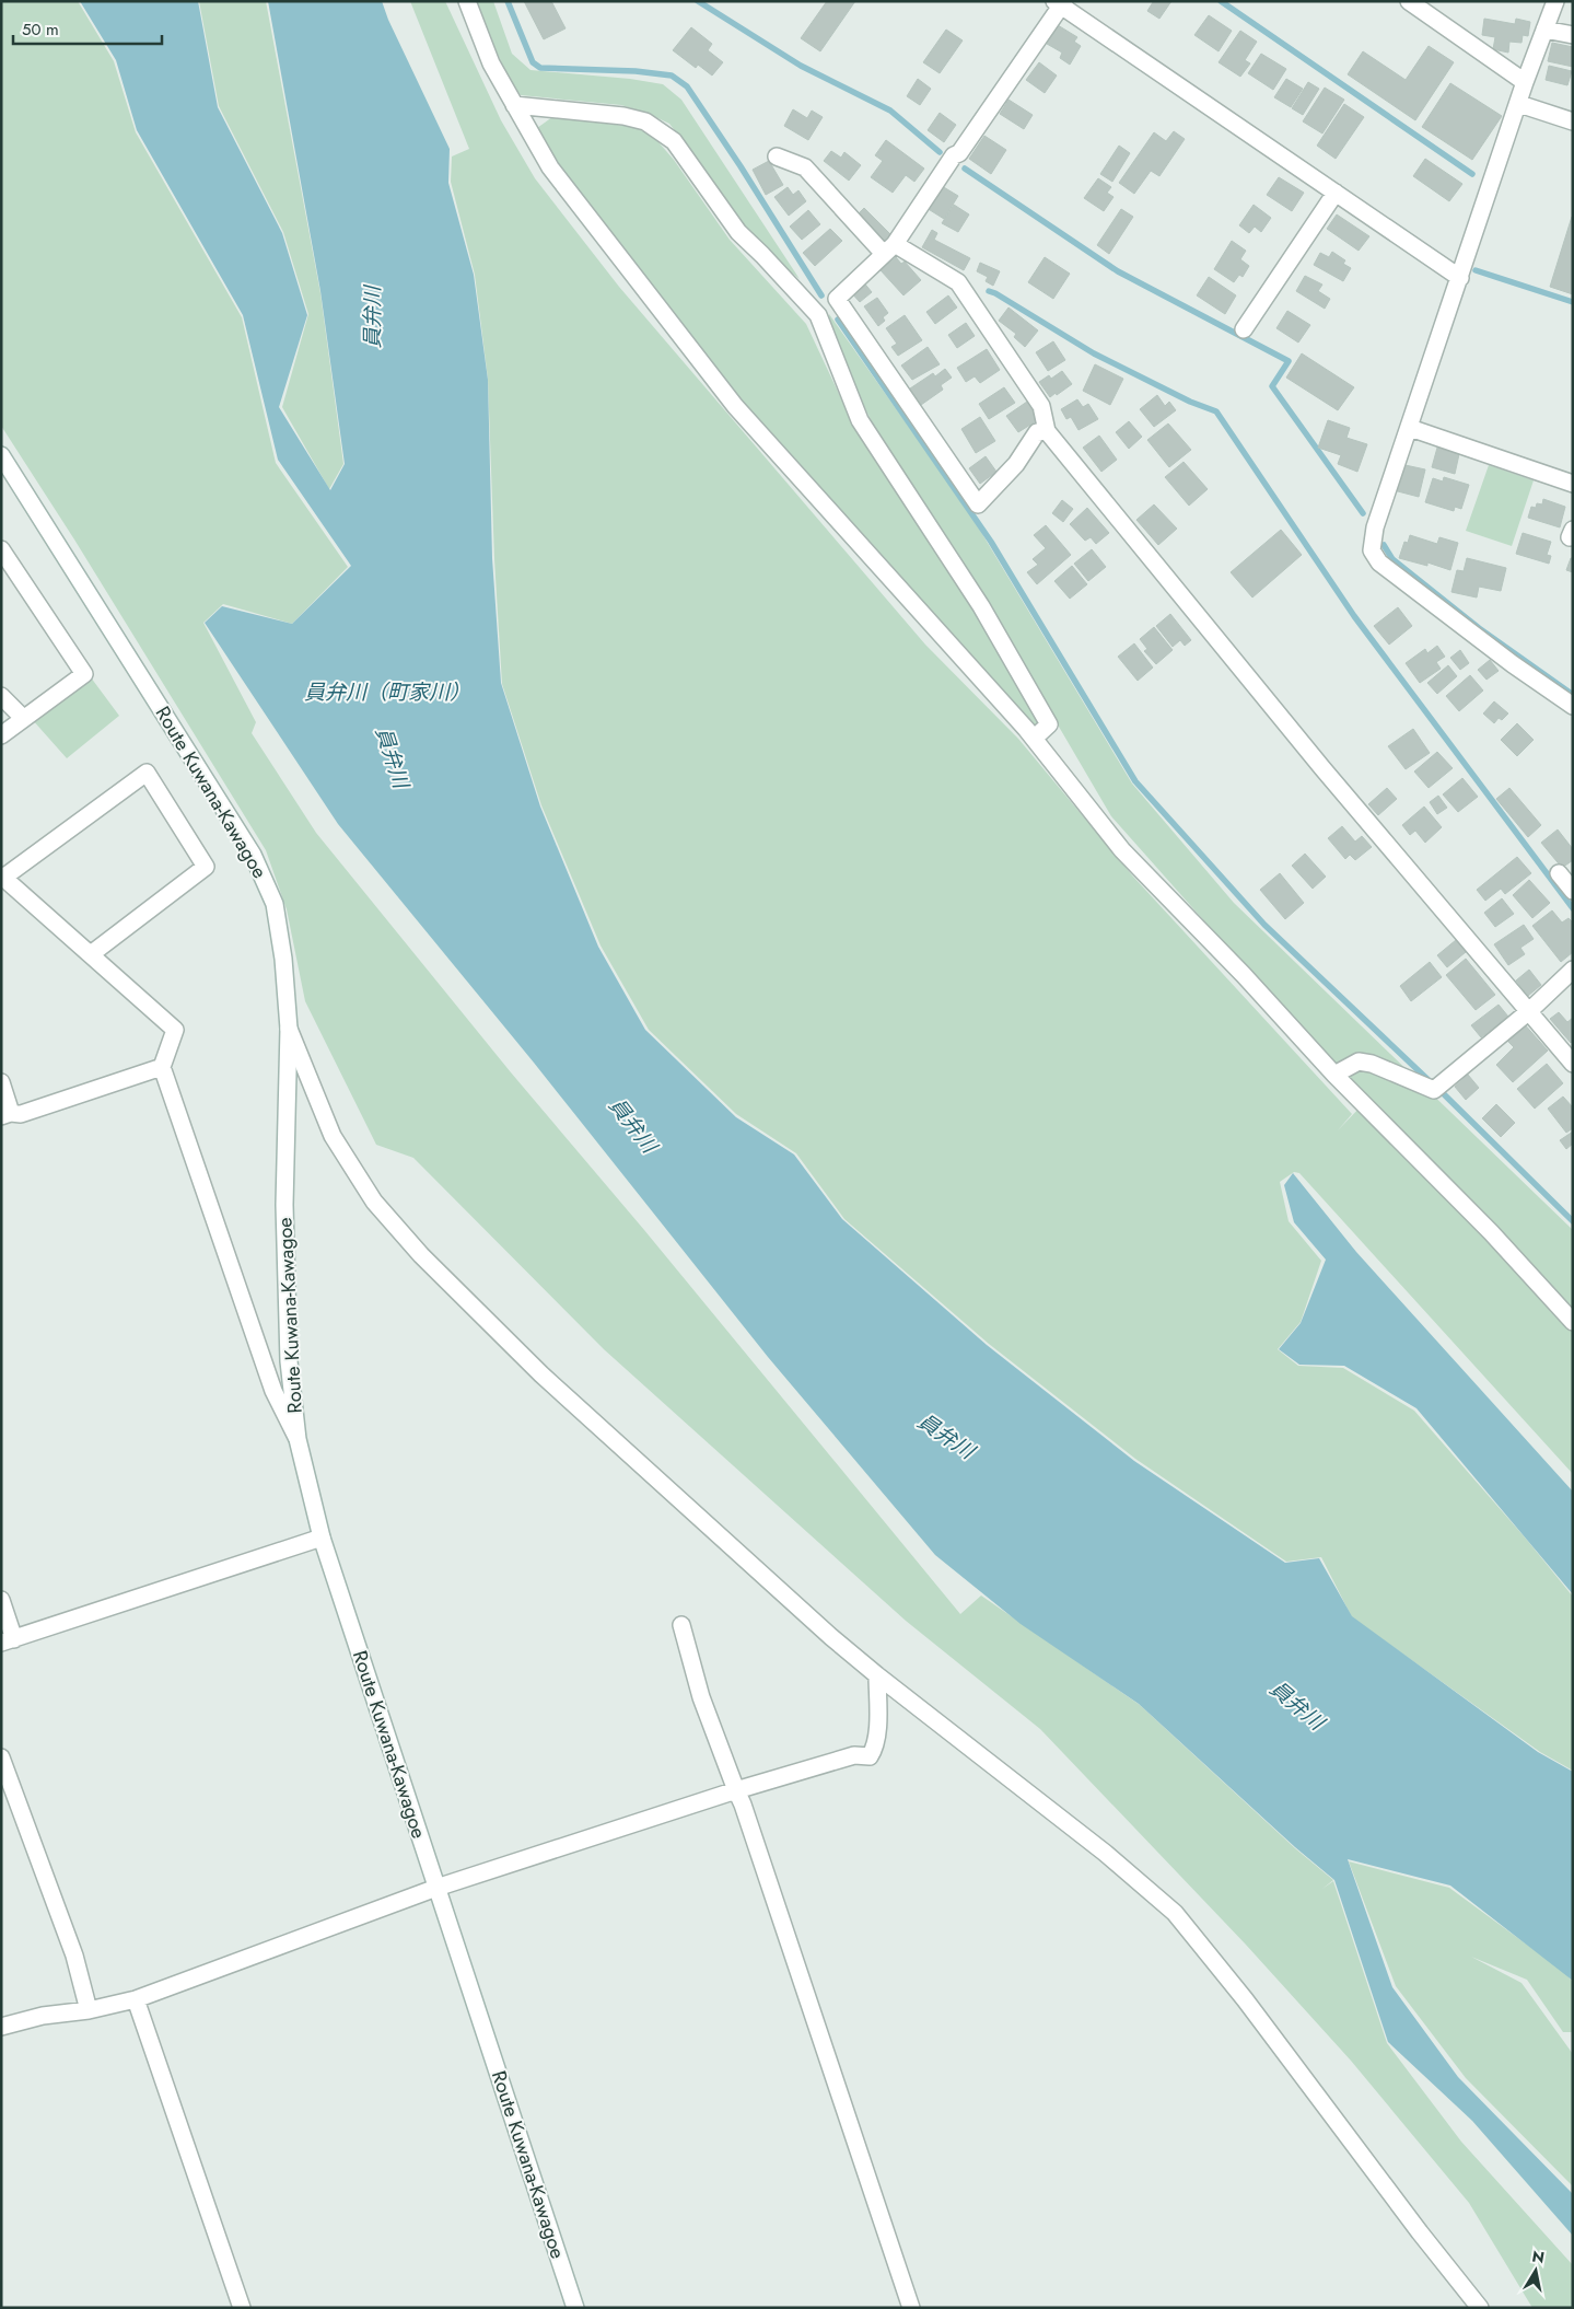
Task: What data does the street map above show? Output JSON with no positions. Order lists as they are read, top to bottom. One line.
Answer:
{"streets":{"street":["Route Kuwana-Kawagoe"]},"water":["員弁川","員弁川（町家川）"],"scale_bar":"50 m","north":"top"}
